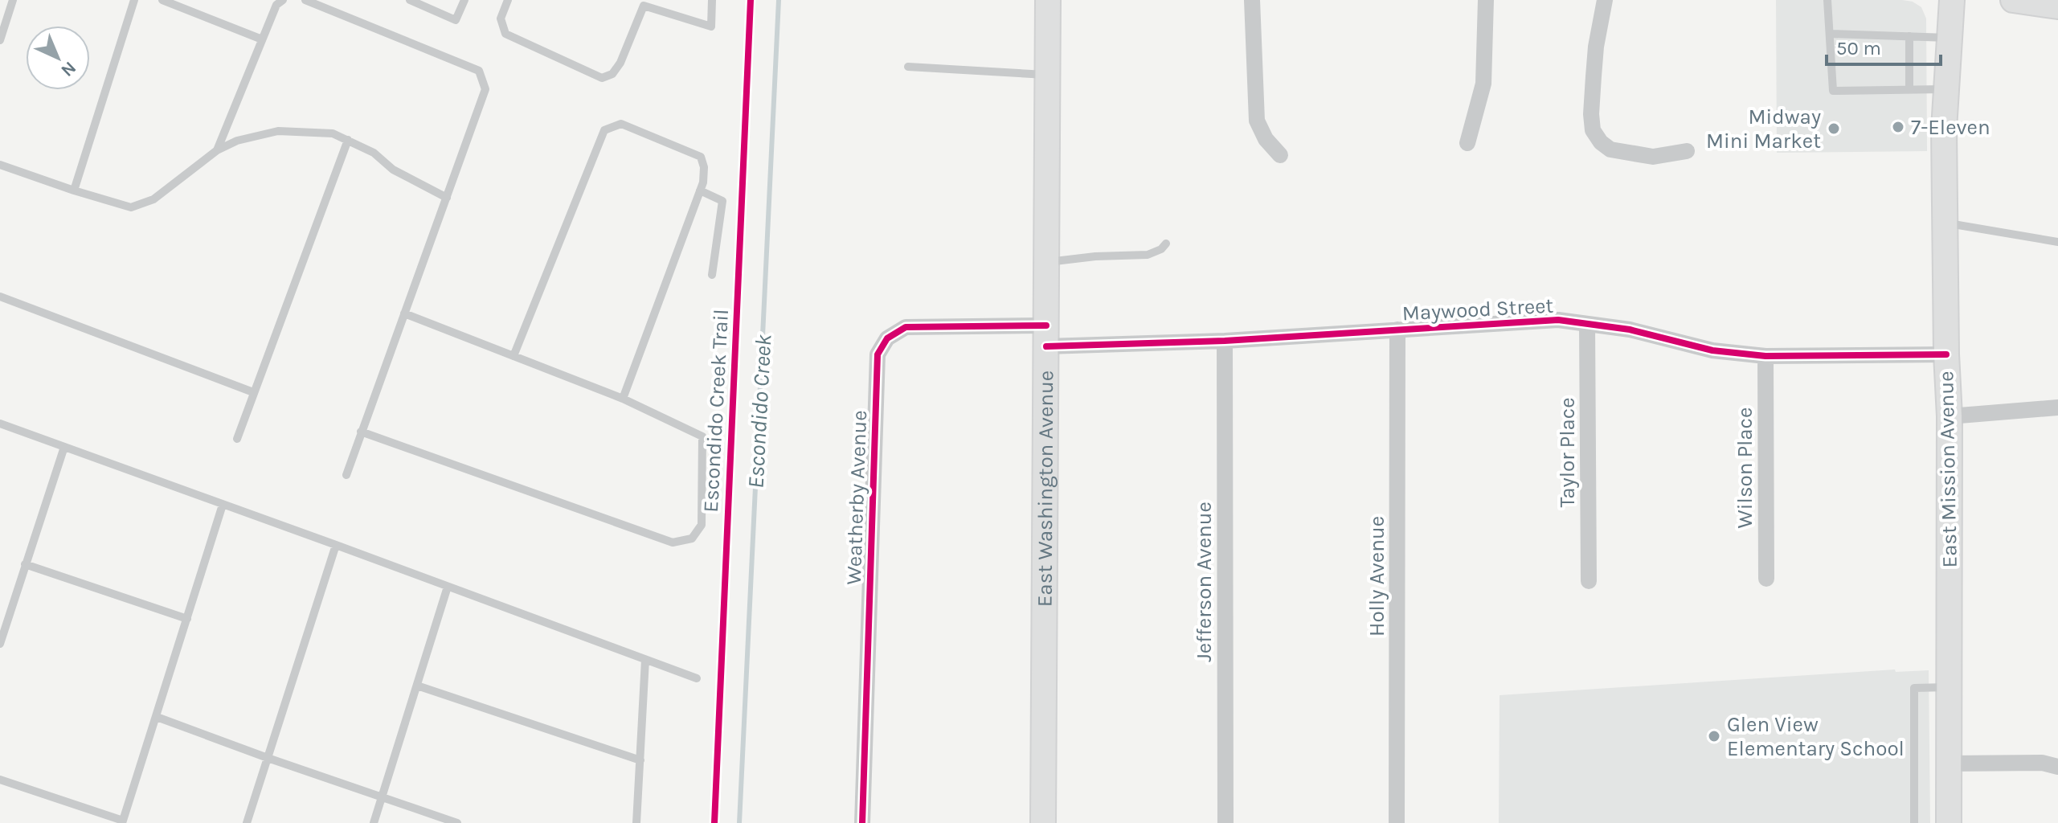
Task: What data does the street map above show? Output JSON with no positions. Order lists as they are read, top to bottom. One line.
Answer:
{"streets":{"main road":["East Mission Avenue","East Washington Avenue"],"street":["Maywood Street","Taylor Place","Wilson Place","Weatherby Avenue","Holly Avenue","Jefferson Avenue"],"cycle path":["Escondido Creek Trail"]},"crossings":[["Maywood Street","Taylor Place"],["Maywood Street","Wilson Place"],["Maywood Street","East Mission Avenue"],["Maywood Street","East Washington Avenue"],["Maywood Street","Weatherby Avenue"],["Maywood Street","Holly Avenue"],["Maywood Street","Jefferson Avenue"],["East Washington Avenue","Weatherby Avenue"]],"water":["Escondido Creek"],"places":["7-Eleven","Midway Mini Market","Glen View Elementary School"],"scale_bar":"50 m","north":"bottom right"}
